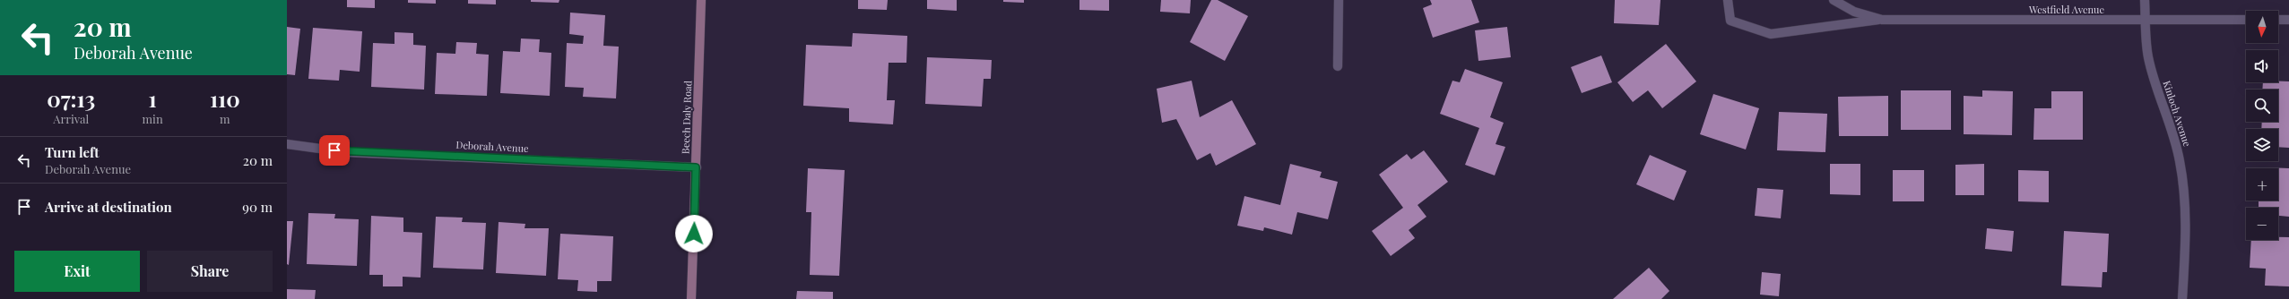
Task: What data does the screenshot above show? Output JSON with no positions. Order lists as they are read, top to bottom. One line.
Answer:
{"streets":{"main road":["Beech Daly Road"],"street":["Westfield Avenue","Kinloch Avenue","Deborah Avenue"]},"crossings":[["Westfield Avenue","Kinloch Avenue"],["Beech Daly Road","Deborah Avenue"]],"north":"bottom","page":{"turn":["20 m","Deborah Avenue"],"map_buttons":["+","−"],"eta":["07:13","Arrival","1","min","110","m"],"list":[{"name":"Turn left","note":"Deborah Avenue","value":"20 m"},{"name":"Arrive at destination","value":"90 m"}],"buttons":["Exit","Share"]}}
